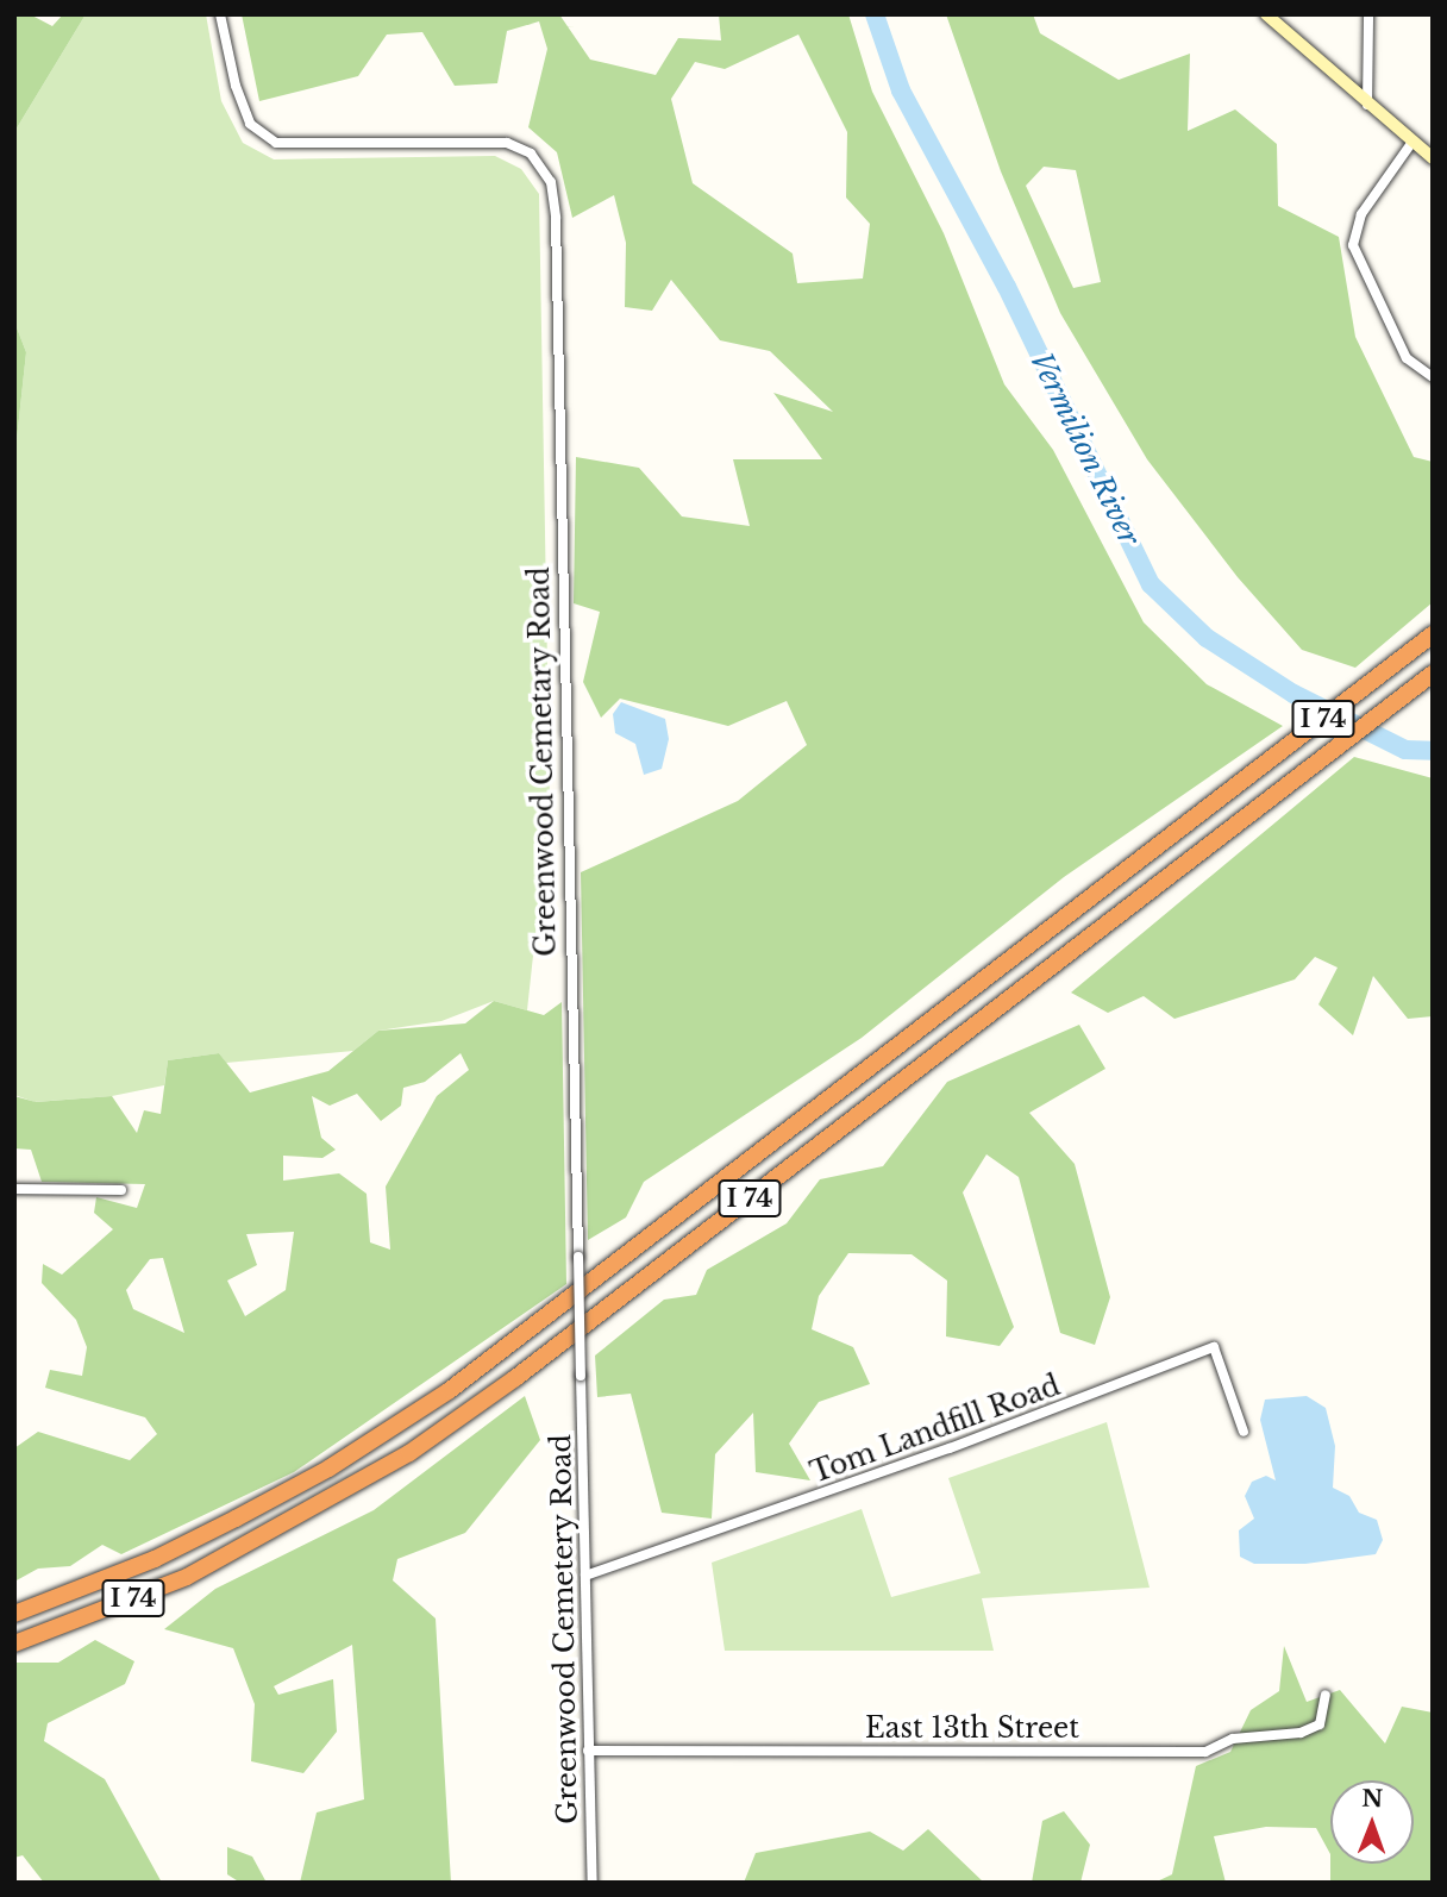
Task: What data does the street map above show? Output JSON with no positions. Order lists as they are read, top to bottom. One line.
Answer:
{"streets":{"highway":["I 74"],"street":["Greenwood Cemetary Road","Tom Landfill Road","Greenwood Cemetery Road","East 13th Street"]},"crossings":[["Greenwood Cemetary Road","Greenwood Cemetery Road"],["Tom Landfill Road","Greenwood Cemetery Road"],["Greenwood Cemetery Road","East 13th Street"]],"water":["Vermilion River"],"north":"top"}
